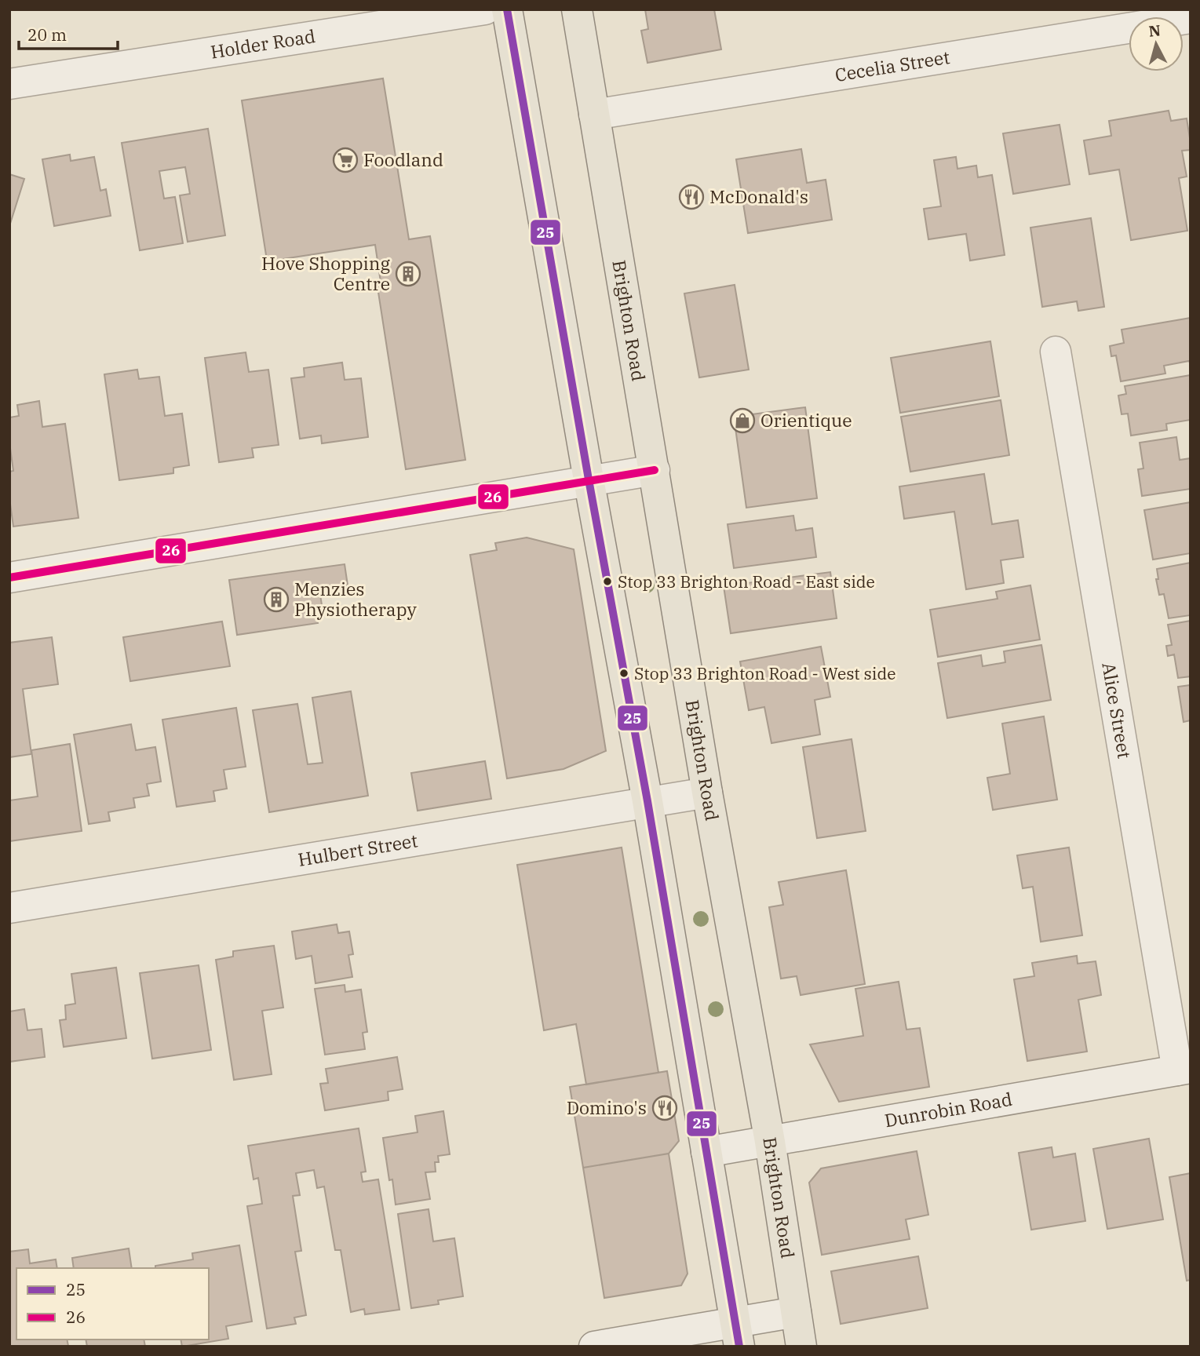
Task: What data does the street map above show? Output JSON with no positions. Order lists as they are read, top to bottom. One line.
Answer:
{"streets":{"main road":["Brighton Road"],"street":["Holder Road","Cecelia Street","Alice Street","Hulbert Street","Dunrobin Road"]},"crossings":[["Cecelia Street","Brighton Road"],["Brighton Road","Hulbert Street"],["Brighton Road","Dunrobin Road"],["Alice Street","Dunrobin Road"]],"places":{"supermarket":["Foodland"],"restaurant":["McDonald's","Domino's"],"building":["Hove Shopping Centre","Menzies Physiotherapy"],"shop":["Orientique"],"other":["Stop 33 Brighton Road - East side","Stop 33 Brighton Road - West side"]},"lines":["transit line 25","transit line 26"],"legend":["25","26"],"scale_bar":"20 m","north":"top"}
